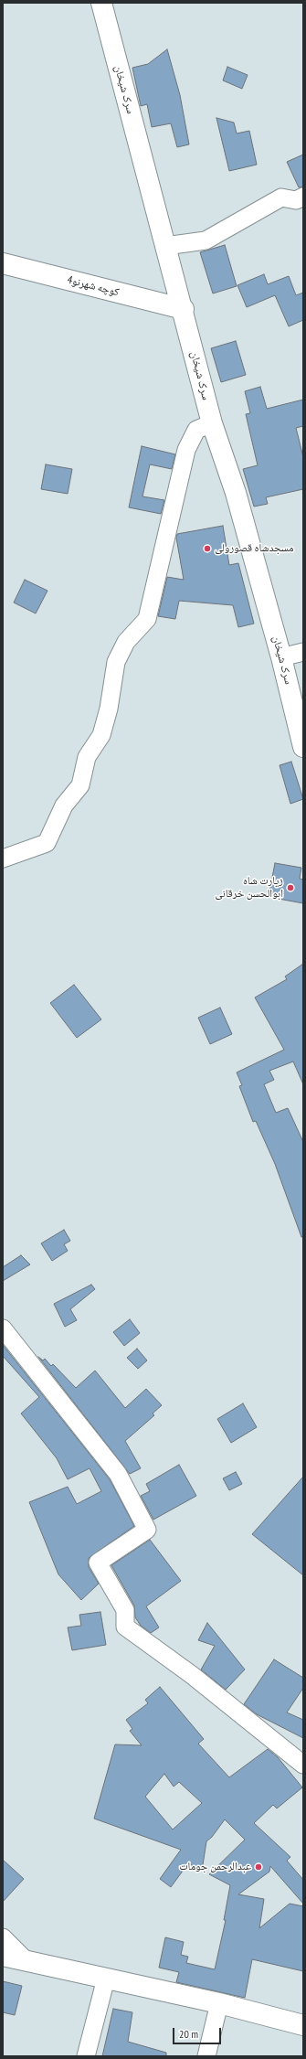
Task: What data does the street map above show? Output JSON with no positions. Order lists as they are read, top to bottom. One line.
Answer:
{"streets":{"street":["سرک شیخان","کوچه شهرنو4"]},"crossings":[["سرک شیخان","کوچه شهرنو4"]],"places":["مسجدشاه قصورولی","زیارت شاه ابوالحسن خرقانی","عبدالرحمن جومات"],"scale_bar":"20 m"}
